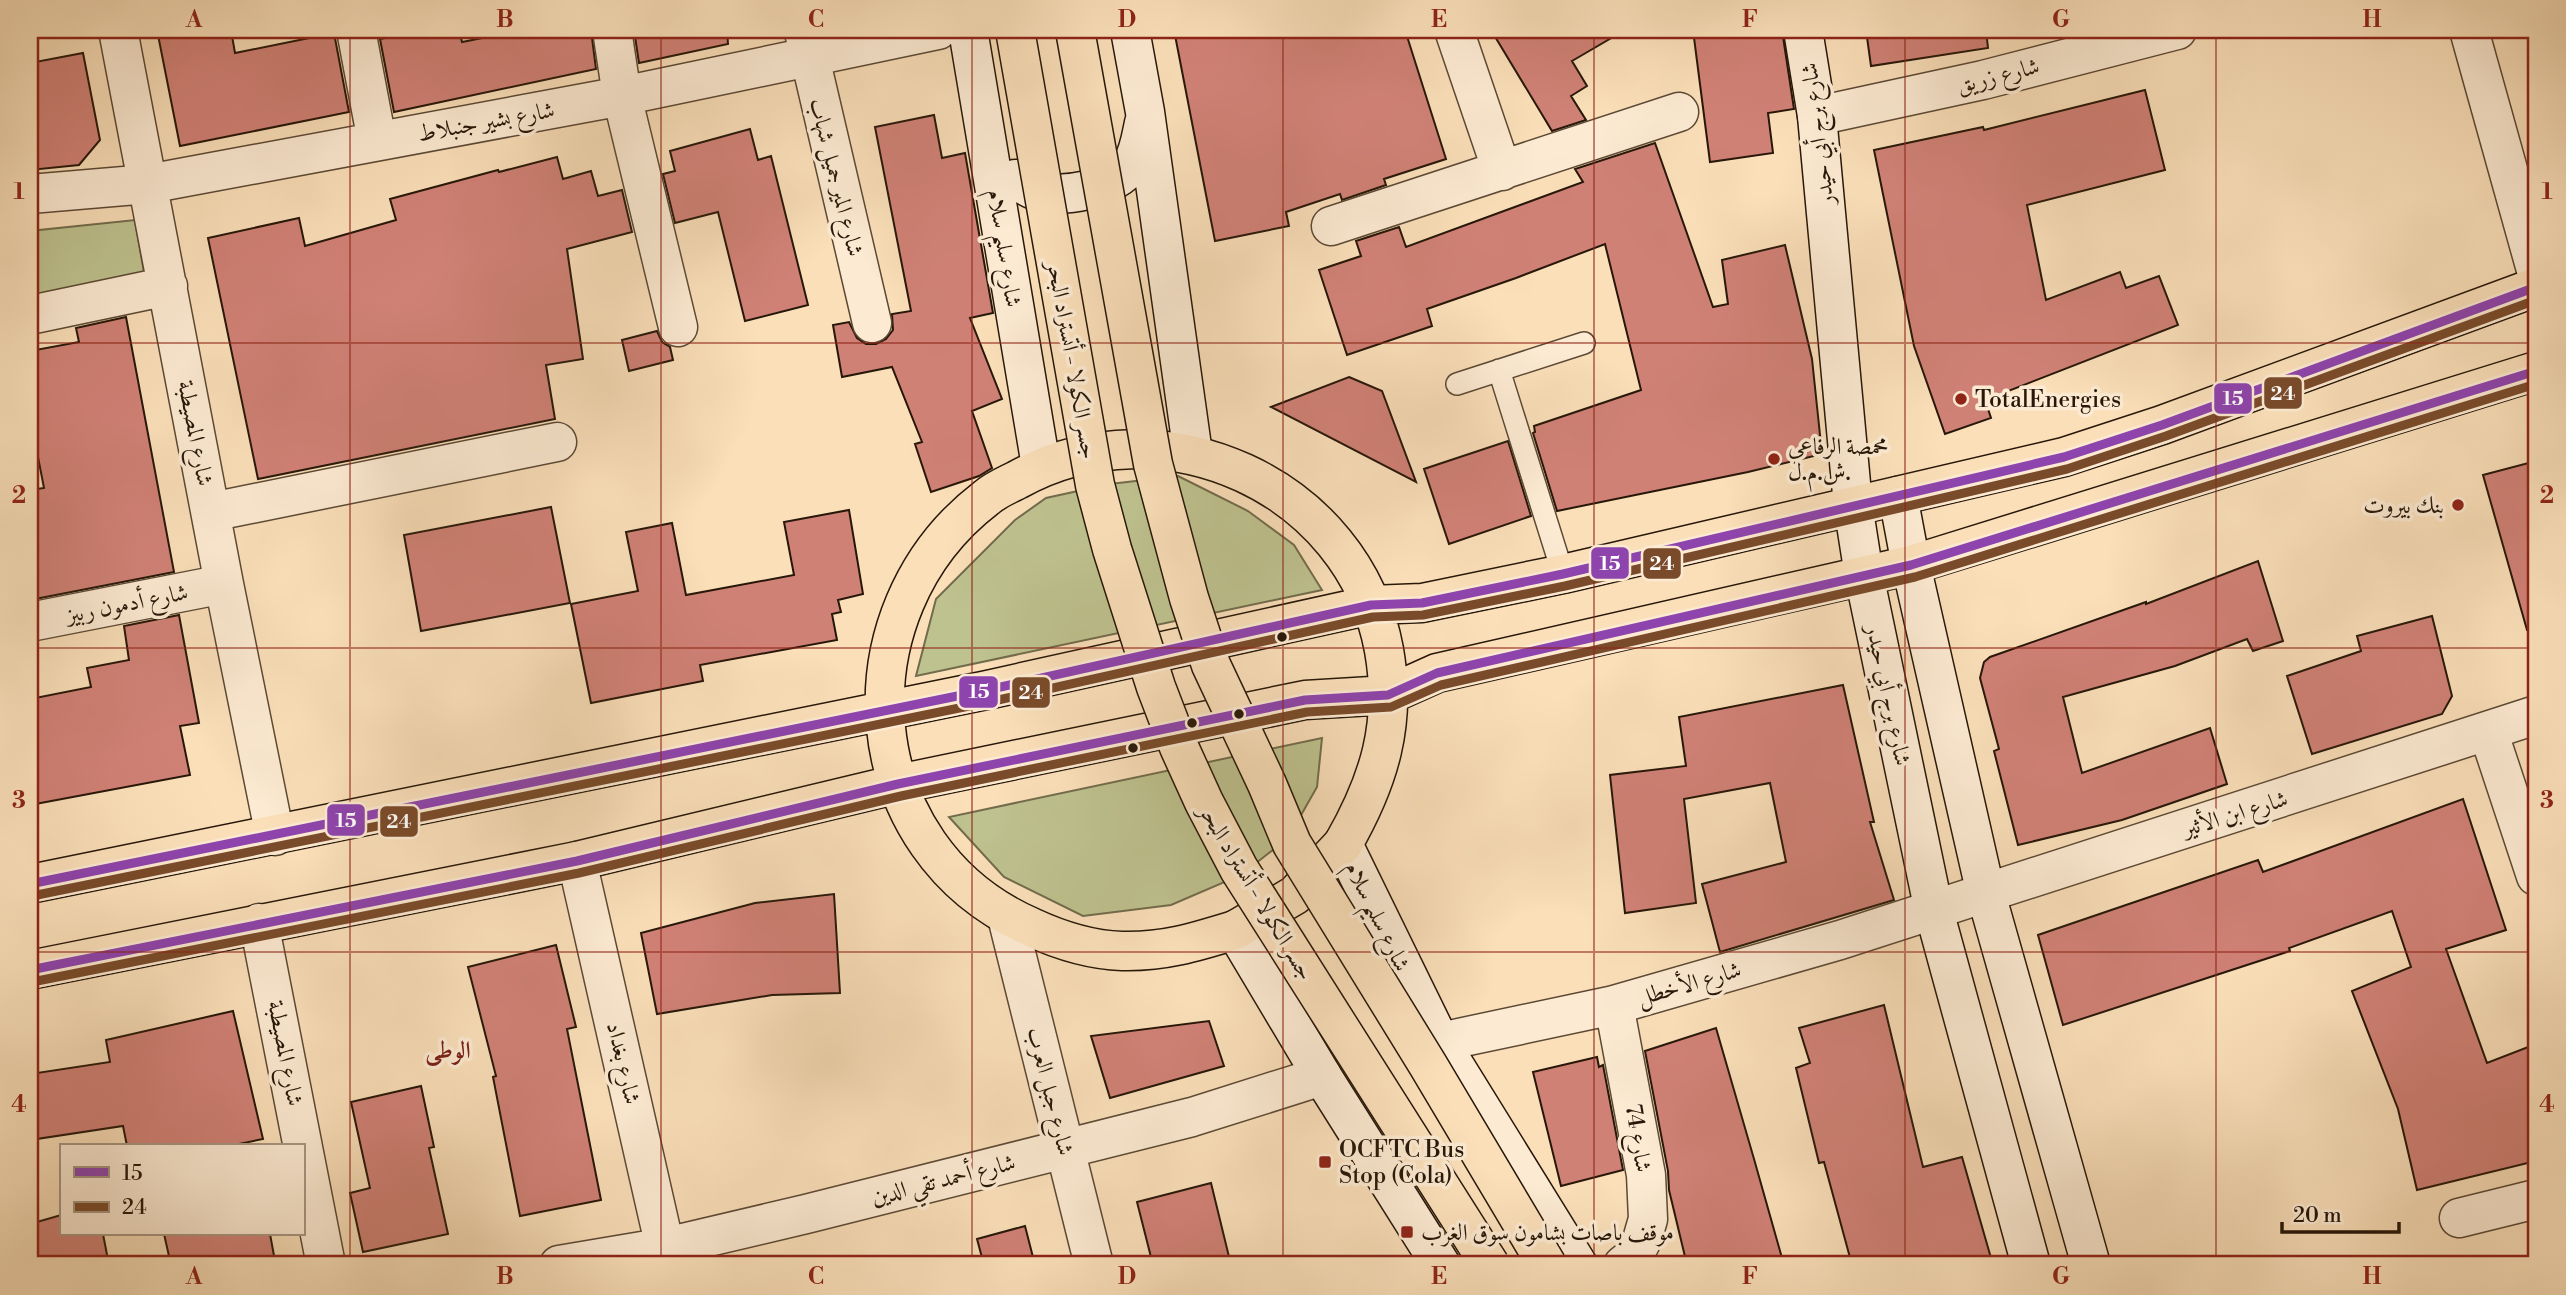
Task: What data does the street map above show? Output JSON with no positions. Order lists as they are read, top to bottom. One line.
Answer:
{"streets":{"main road":["شارع سليم سلام","جسر الكولا - أتستراد البحر"],"street":["شارع زريق","شارع بشير جنبلاط","شارع برج أبي حيدر","شارع المير جميل شهاب","شارع المصيطبة","شارع أدمون ربيز","شارع ابن الأثير","شارع الأخطل","شارع بغداد","شارع جبل العرب","شارع 74","شارع أحمد تقي الدين"]},"crossings":[["شارع زريق","شارع برج أبي حيدر"],["شارع بشير جنبلاط","شارع المير جميل شهاب"],["شارع بشير جنبلاط","شارع المصيطبة"],["شارع برج أبي حيدر","شارع ابن الأثير"],["شارع برج أبي حيدر","شارع الأخطل"],["شارع سليم سلام","شارع الأخطل"],["شارع سليم سلام","شارع جبل العرب"],["شارع المصيطبة","شارع أدمون ربيز"],["شارع ابن الأثير","شارع الأخطل"],["شارع الأخطل","شارع 74"],["شارع بغداد","شارع أحمد تقي الدين"],["شارع جبل العرب","شارع أحمد تقي الدين"]],"districts":["الوطى"],"places":{"other":["TotalEnergies","محمصة الرفاعي ش.م.ل.","بنك بيروت"],"transit":["OCFTC Bus Stop (Cola)","موقف باصات بشامون سوق الغرب"]},"lines":["transit line 15","transit line 24"],"legend":["15","24"],"scale_bar":"20 m","grid":{"columns":["A","B","C","D","E","F","G","H"],"rows":["1","2","3","4"]}}
